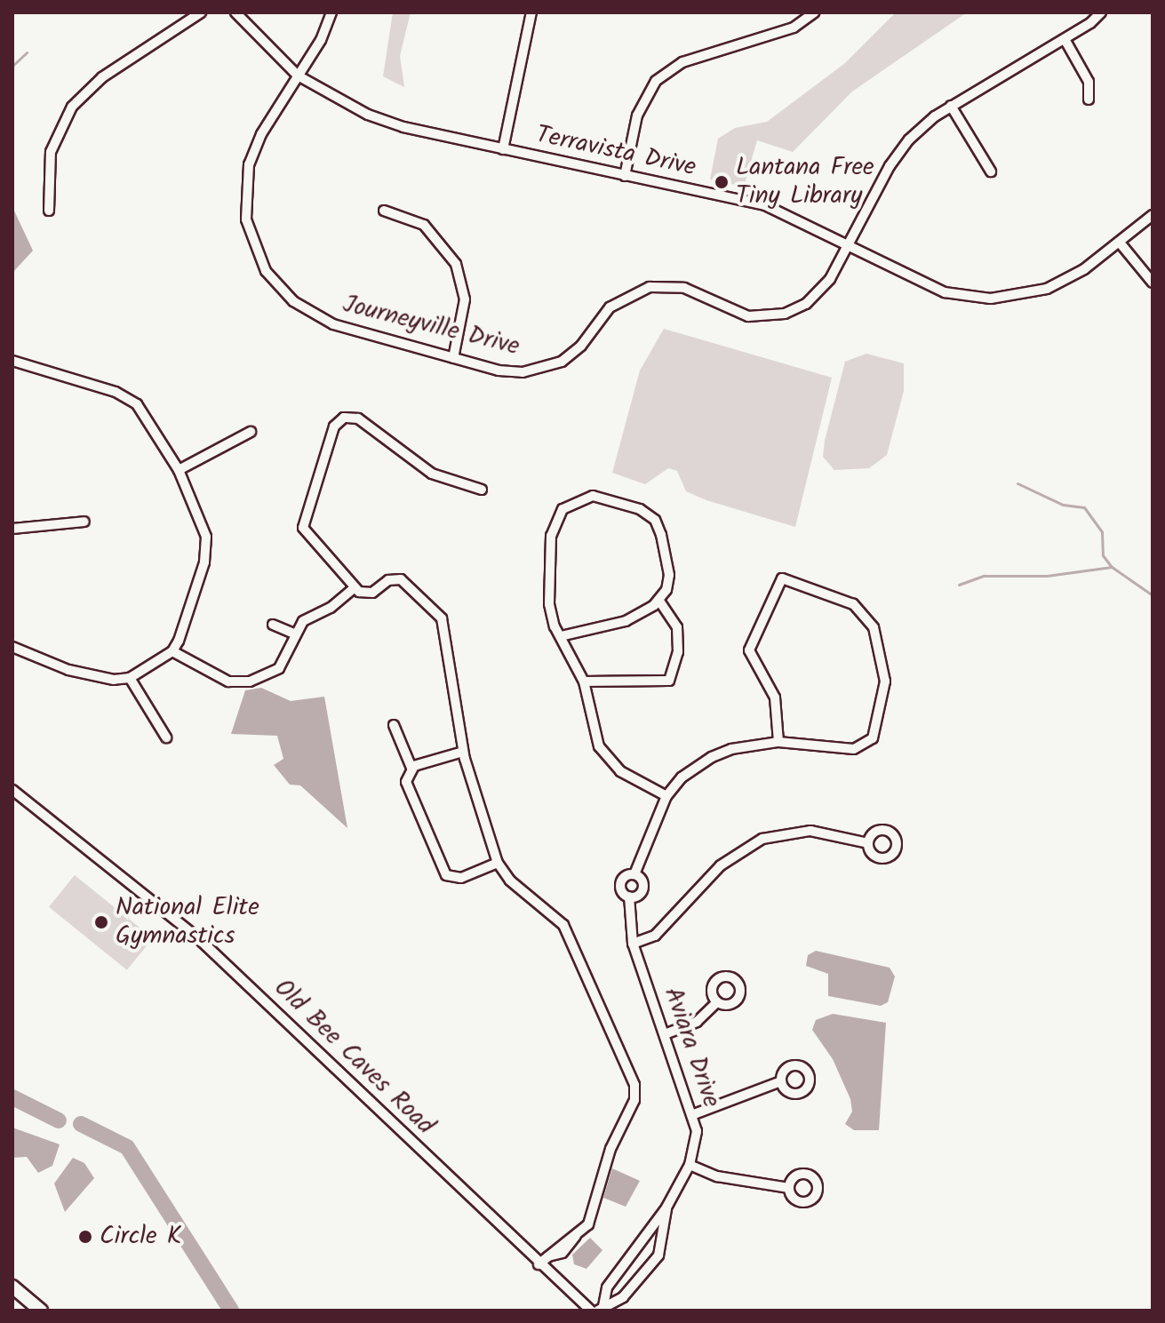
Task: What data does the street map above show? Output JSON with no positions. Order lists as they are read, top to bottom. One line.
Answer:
{"streets":{"street":["Terravista Drive","Journeyville Drive","Aviara Drive","Old Bee Caves Road"]},"crossings":[["Terravista Drive","Journeyville Drive"]],"places":["Lantana Free Tiny Library","National Elite Gymnastics","Circle K"]}
